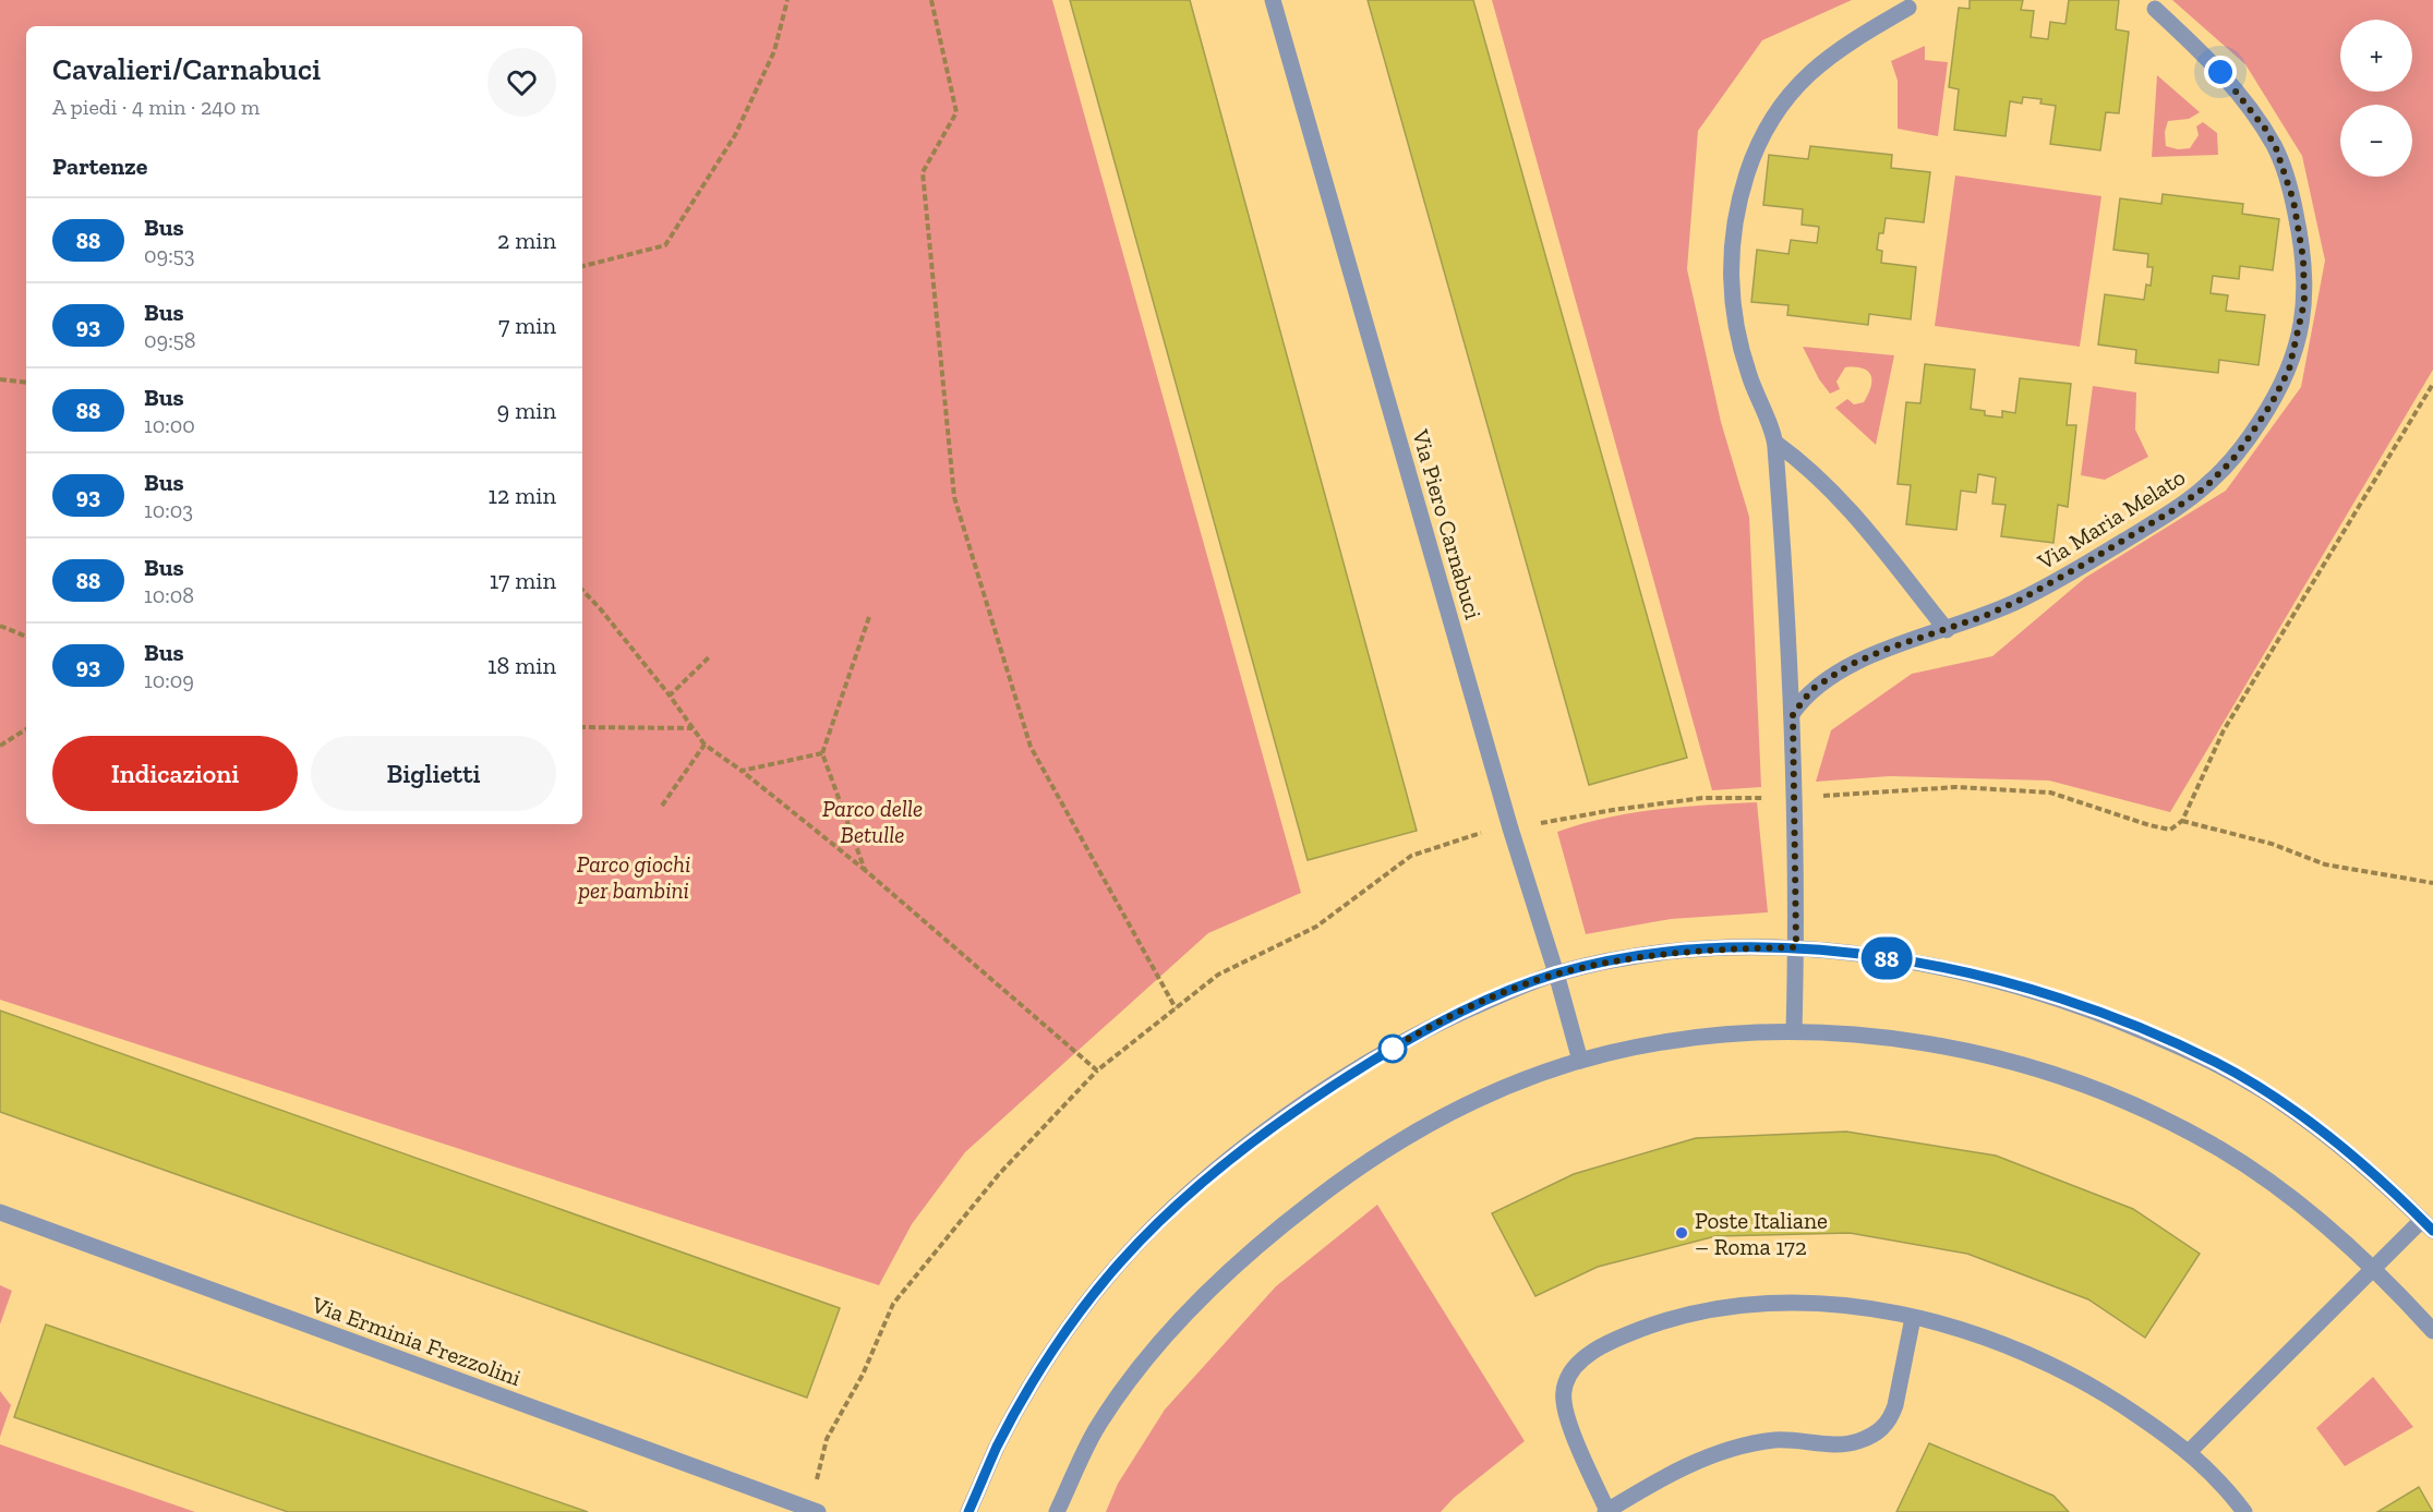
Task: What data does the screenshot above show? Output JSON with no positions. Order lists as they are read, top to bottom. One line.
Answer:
{"streets":{"street":["Via Maria Melato","Via Piero Carnabuci","Via Erminia Frezzolini"]},"parks":["Parco delle Betulle","Parco giochi per bambini"],"places":["Poste Italiane – Roma 172"],"lines":["bus line 88"],"page":{"on_map":"88","map_buttons":["+","−"],"heading":[["Cavalieri/Carnabuci","A piedi · 4 min · 240 m"],"Partenze"],"list":[{"mark":"88","name":"Bus","note":"09:53","value":"2 min"},{"mark":"93","name":"Bus","note":"09:58","value":"7 min"},{"mark":"88","name":"Bus","note":"10:00","value":"9 min"},{"mark":"93","name":"Bus","note":"10:03","value":"12 min"},{"mark":"88","name":"Bus","note":"10:08","value":"17 min"},{"mark":"93","name":"Bus","note":"10:09","value":"18 min"}],"buttons":["Indicazioni","Biglietti"]}}
